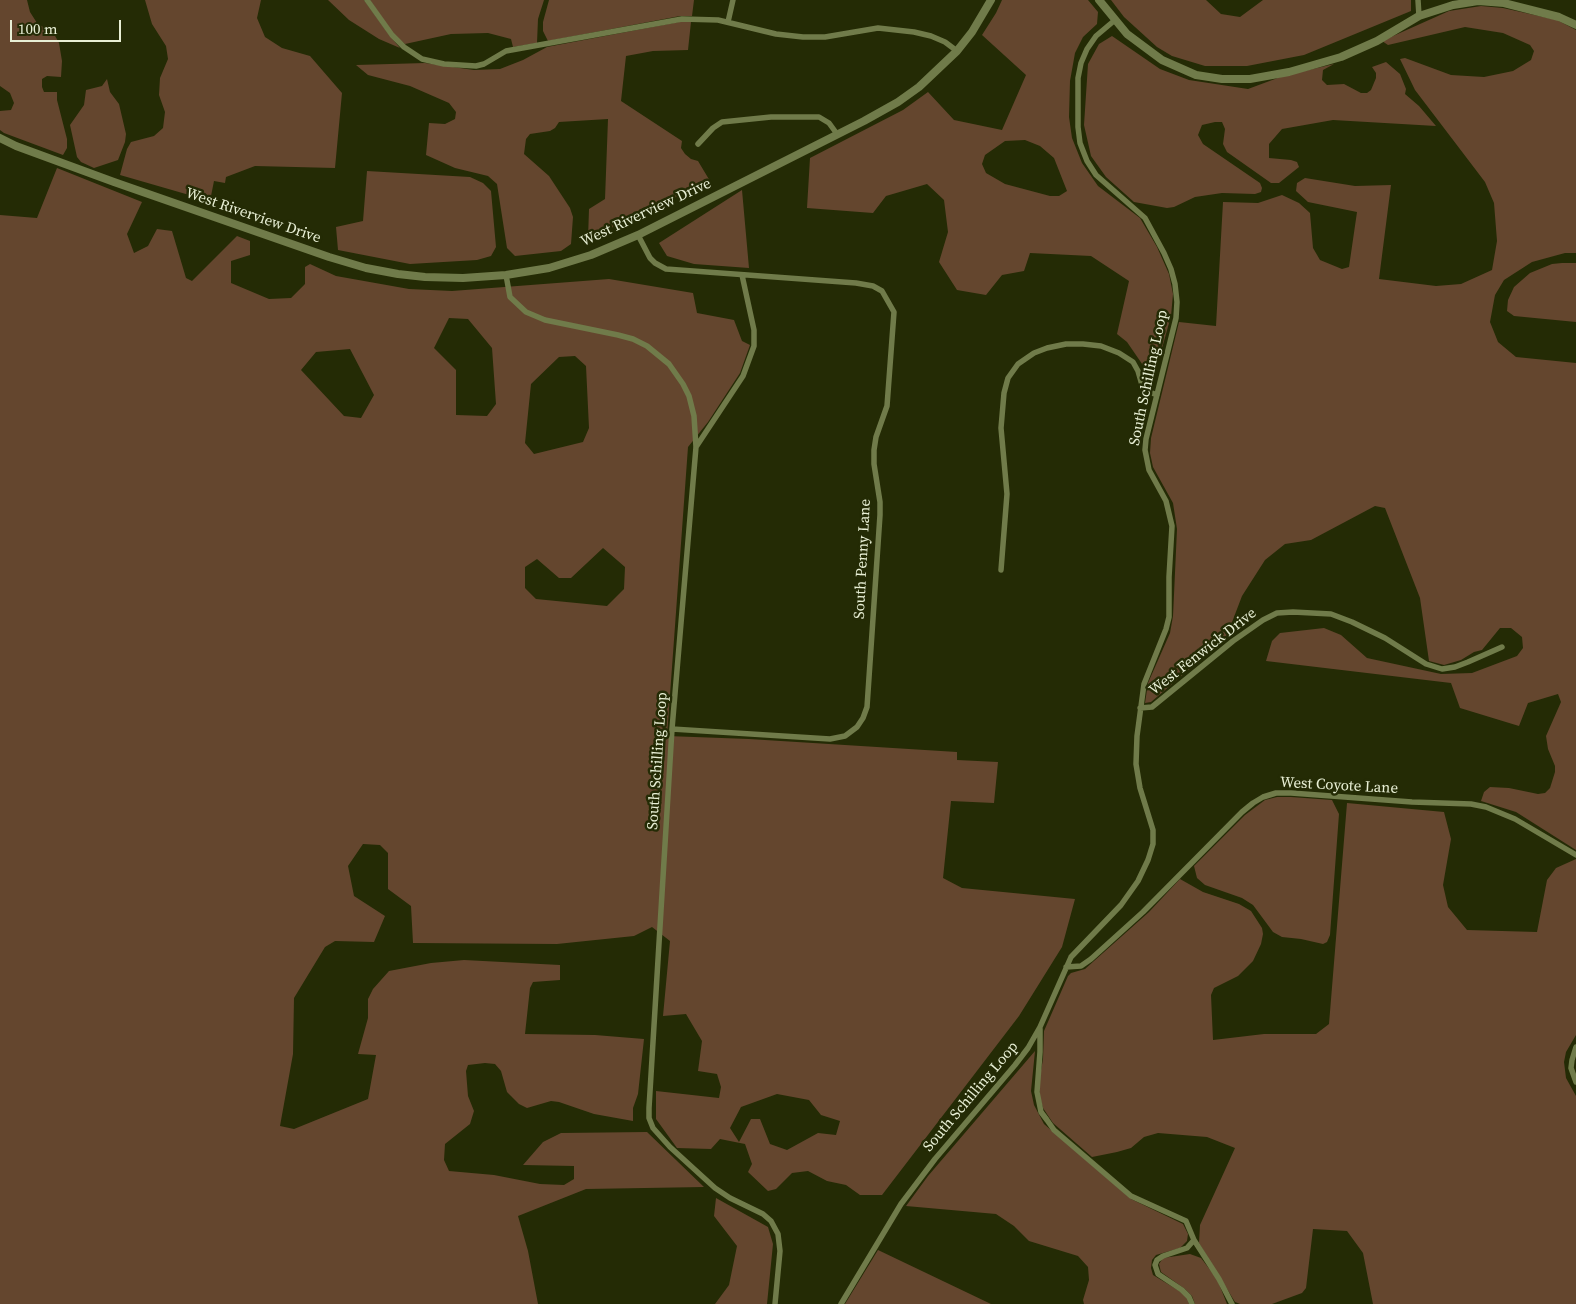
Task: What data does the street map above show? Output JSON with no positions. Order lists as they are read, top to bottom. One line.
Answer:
{"streets":{"street":["West Riverview Drive","South Schilling Loop","South Penny Lane","West Fenwick Drive","West Coyote Lane"]},"crossings":[["West Riverview Drive","South Schilling Loop"],["West Riverview Drive","South Penny Lane"],["South Schilling Loop","South Penny Lane"],["South Schilling Loop","West Fenwick Drive"],["South Schilling Loop","West Coyote Lane"]],"scale_bar":"100 m"}
